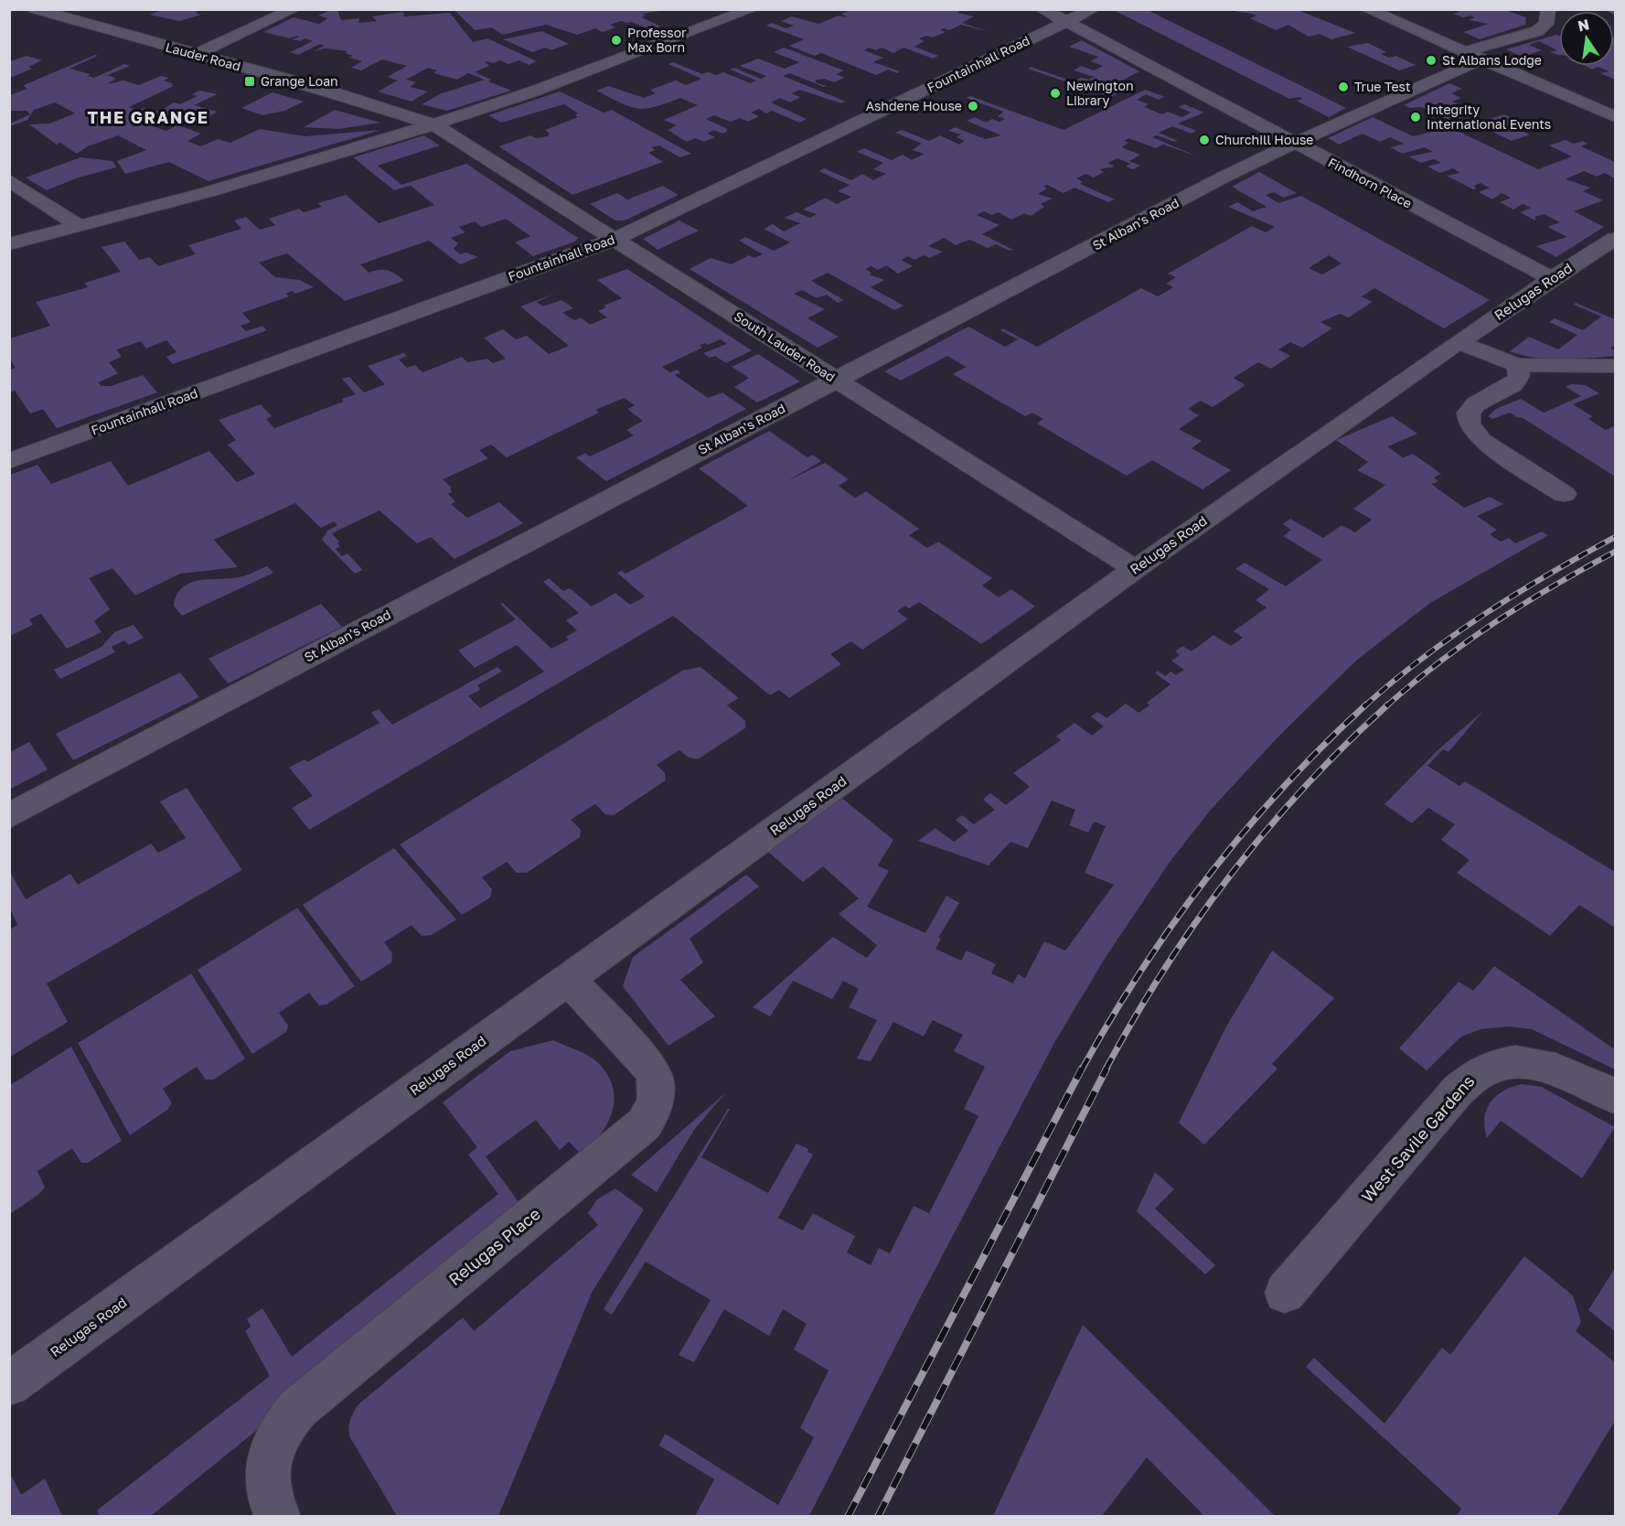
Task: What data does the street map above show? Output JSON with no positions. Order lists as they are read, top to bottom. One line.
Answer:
{"streets":{"street":["Lauder Road","Fountainhall Road","Findhorn Place","St Alban's Road","Relugas Road","South Lauder Road","West Savile Gardens","Relugas Place"]},"crossings":[["Lauder Road","South Lauder Road"],["Fountainhall Road","Findhorn Place"],["Fountainhall Road","South Lauder Road"],["Findhorn Place","St Alban's Road"],["Findhorn Place","Relugas Road"],["St Alban's Road","South Lauder Road"],["Relugas Road","South Lauder Road"],["Relugas Road","Relugas Place"]],"districts":["THE GRANGE"],"places":{"other":["Professor Max Born","St Albans Lodge","True Test","Newington Library","Ashdene House","Integrity International Events","Churchill House"],"transit":["Grange Loan"]},"north":"top"}
